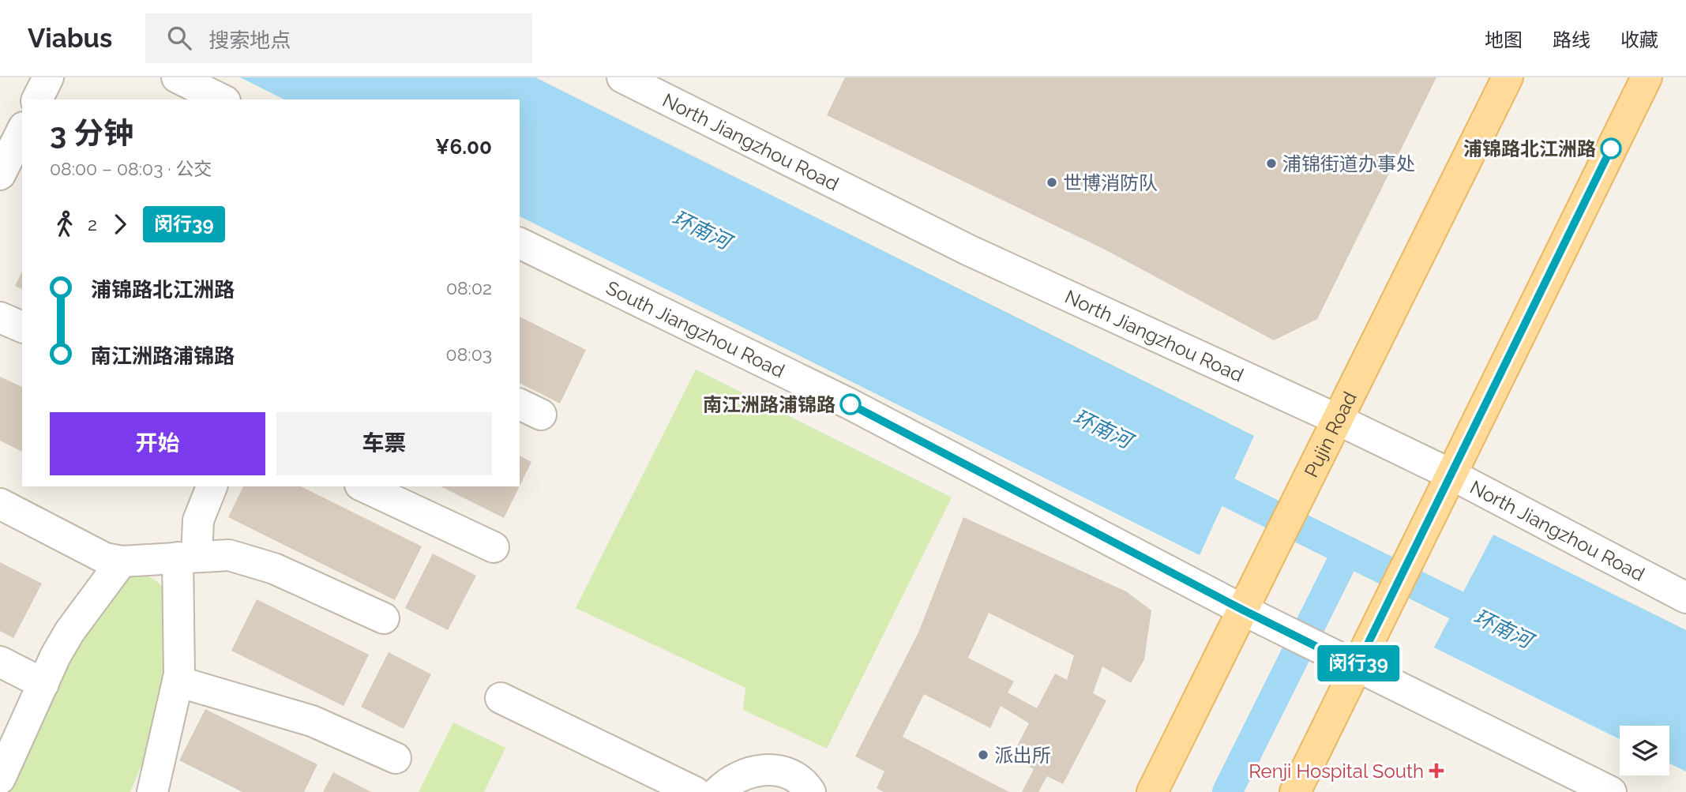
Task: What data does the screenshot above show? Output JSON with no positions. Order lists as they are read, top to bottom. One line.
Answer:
{"streets":{"main road":["Pujin Road"],"street":["North Jiangzhou Road","South Jiangzhou Road"]},"crossings":[["North Jiangzhou Road","Pujin Road"],["South Jiangzhou Road","Pujin Road"]],"water":["环南河"],"places":{"other":["浦锦路北江洲路","浦锦街道办事处","世博消防队","南江洲路浦锦路","派出所"],"health":["Renji Hospital South"]},"lines":["bus line 闵行39"],"page":{"header":"Viabus","search":"搜索地点","nav":["地图","路线","收藏"],"on_map":"闵行39","heading":["3 分钟","08:00 – 08:03 · 公交","¥6.00"],"legs":["2","闵行39"],"list":[{"name":"浦锦路北江洲路","value":"08:02"},{"name":"南江洲路浦锦路","value":"08:03"}],"buttons":["开始","车票"]}}
